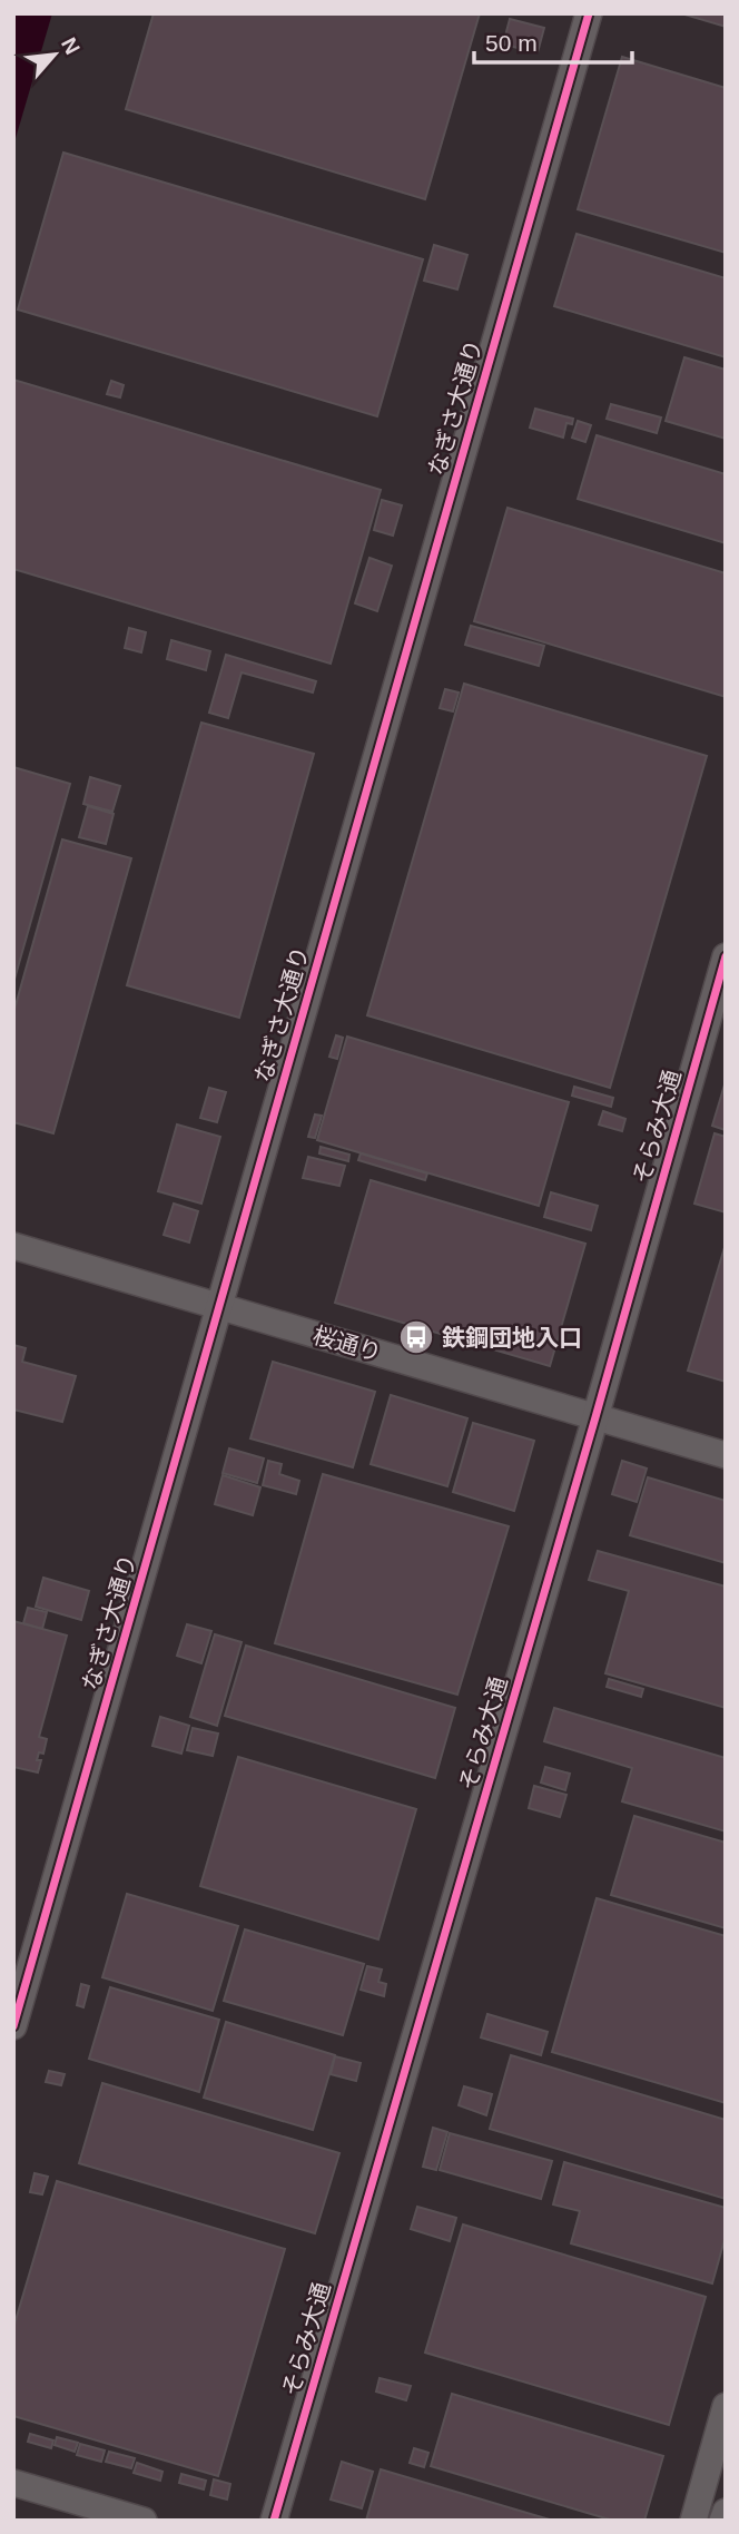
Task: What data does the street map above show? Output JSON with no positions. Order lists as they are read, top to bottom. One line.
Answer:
{"streets":{"street":["なぎさ大通り","そらみ大通","桜通り"]},"crossings":[["なぎさ大通り","桜通り"],["そらみ大通","桜通り"]],"places":{"bus stop":["鉄鋼団地入口"]},"scale_bar":"50 m","north":"top right"}
